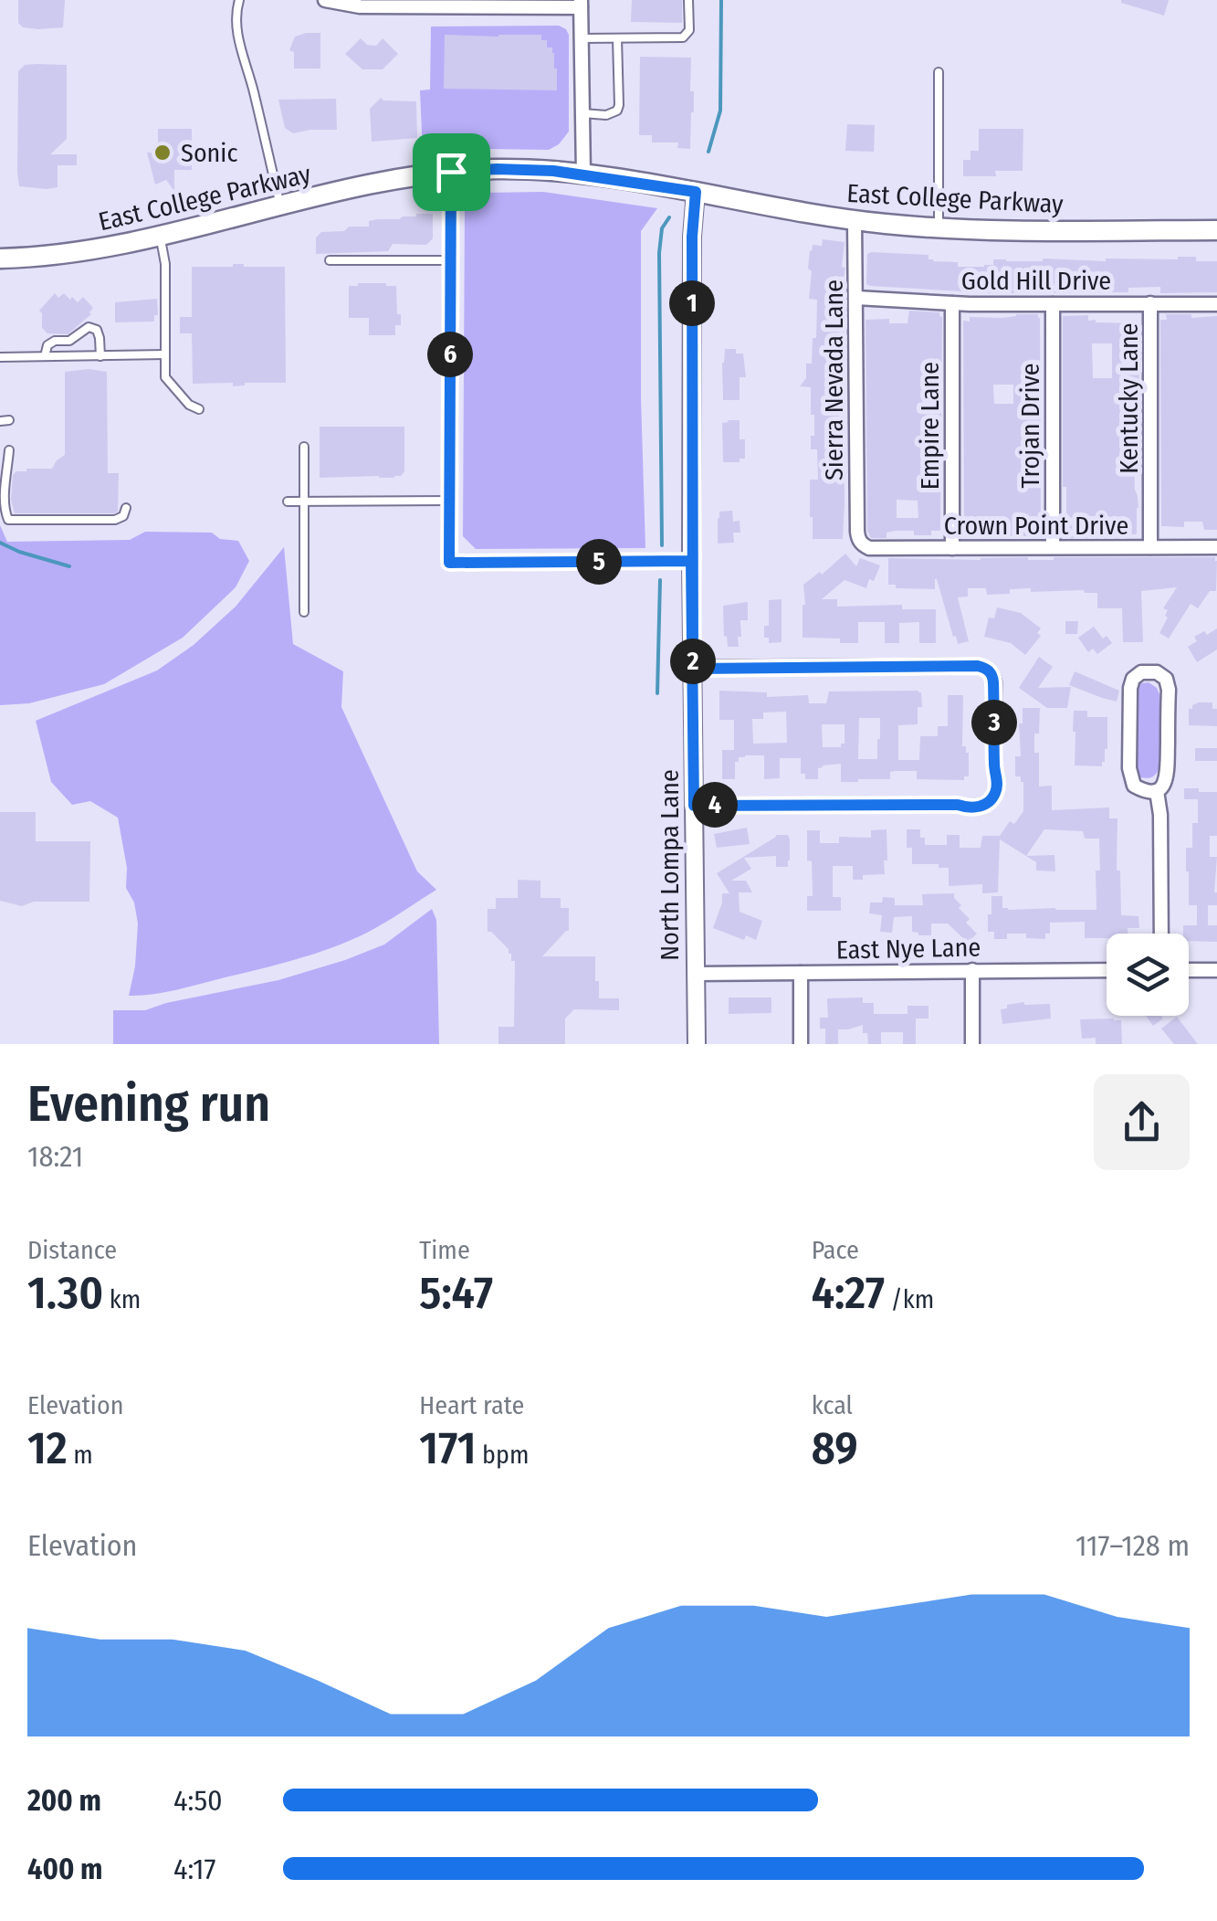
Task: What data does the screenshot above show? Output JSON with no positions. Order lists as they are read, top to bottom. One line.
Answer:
{"streets":{"main road":["East College Parkway"],"street":["Gold Hill Drive","Sierra Nevada Lane","Kentucky Lane","Empire Lane","Trojan Drive","Crown Point Drive","North Lompa Lane","East Nye Lane"]},"crossings":[["East College Parkway","Sierra Nevada Lane"],["East College Parkway","North Lompa Lane"],["Gold Hill Drive","Sierra Nevada Lane"],["Gold Hill Drive","Kentucky Lane"],["Gold Hill Drive","Empire Lane"],["Gold Hill Drive","Trojan Drive"],["Sierra Nevada Lane","Crown Point Drive"],["Kentucky Lane","Crown Point Drive"],["Empire Lane","Crown Point Drive"],["Trojan Drive","Crown Point Drive"],["North Lompa Lane","East Nye Lane"]],"places":["Sonic"],"page":{"pins":["1","6","5","2","3","4"],"heading":["Evening run","18:21"],"stats":[["Distance","1.30 km"],["Time","5:47"],["Pace","4:27 /km"],["Elevation","12 m"],["Heart rate","171 bpm"],["kcal","89"]],"chart":["Elevation","117–128 m"],"list":[{"name":"200 m","note":"4:50"},{"name":"400 m","note":"4:17"}]}}
